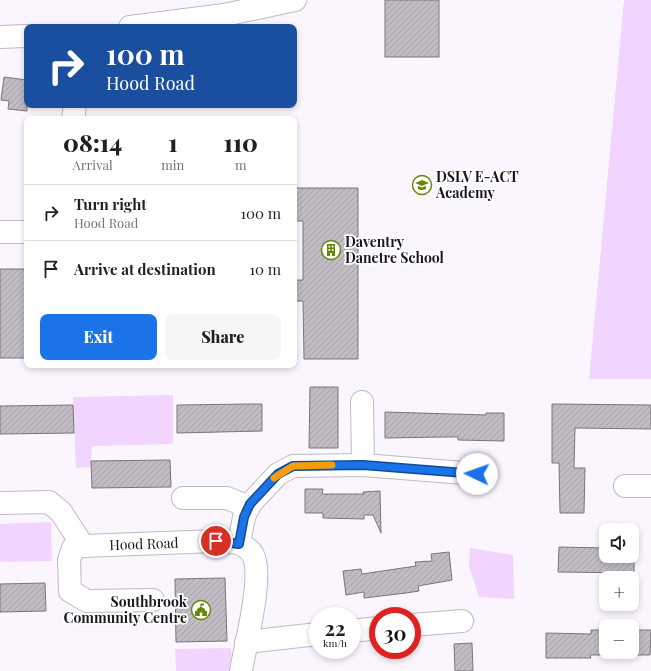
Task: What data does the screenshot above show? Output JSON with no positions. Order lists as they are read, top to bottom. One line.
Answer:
{"streets":{"street":["Hood Road"]},"places":{"school or university":["DSLV E-ACT Academy"],"building":["Daventry Danetre School"],"public building":["Southbrook Community Centre"]},"page":{"turn":["100 m","Hood Road"],"eta":["08:14","Arrival","1","min","110","m"],"list":[{"name":"Turn right","note":"Hood Road","value":"100 m"},{"name":"Arrive at destination","value":"10 m"}],"buttons":["Exit","Share"],"map_buttons":["+","−"],"speed":"22 km/h","limit":"30"}}
